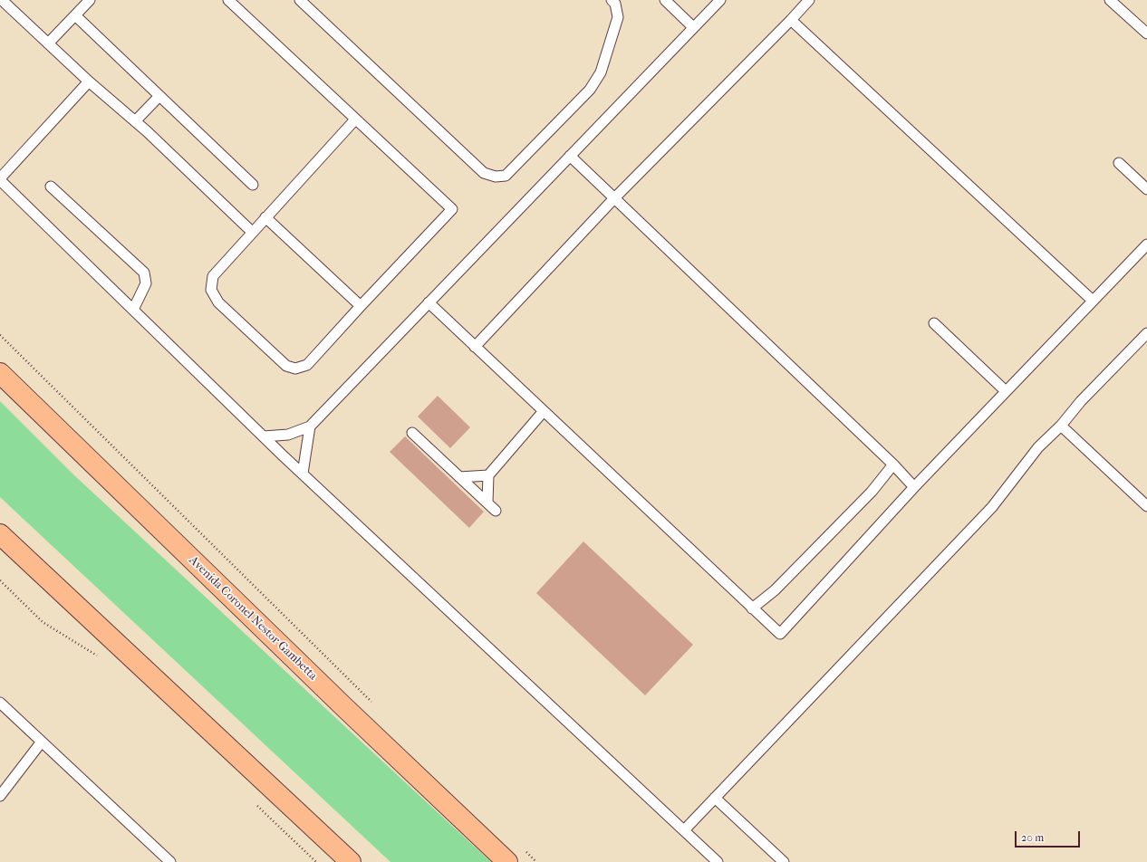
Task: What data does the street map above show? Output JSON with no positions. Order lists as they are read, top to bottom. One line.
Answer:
{"streets":{"highway":["Avenida Coronel Nestor Gambetta"]},"scale_bar":"20 m"}
